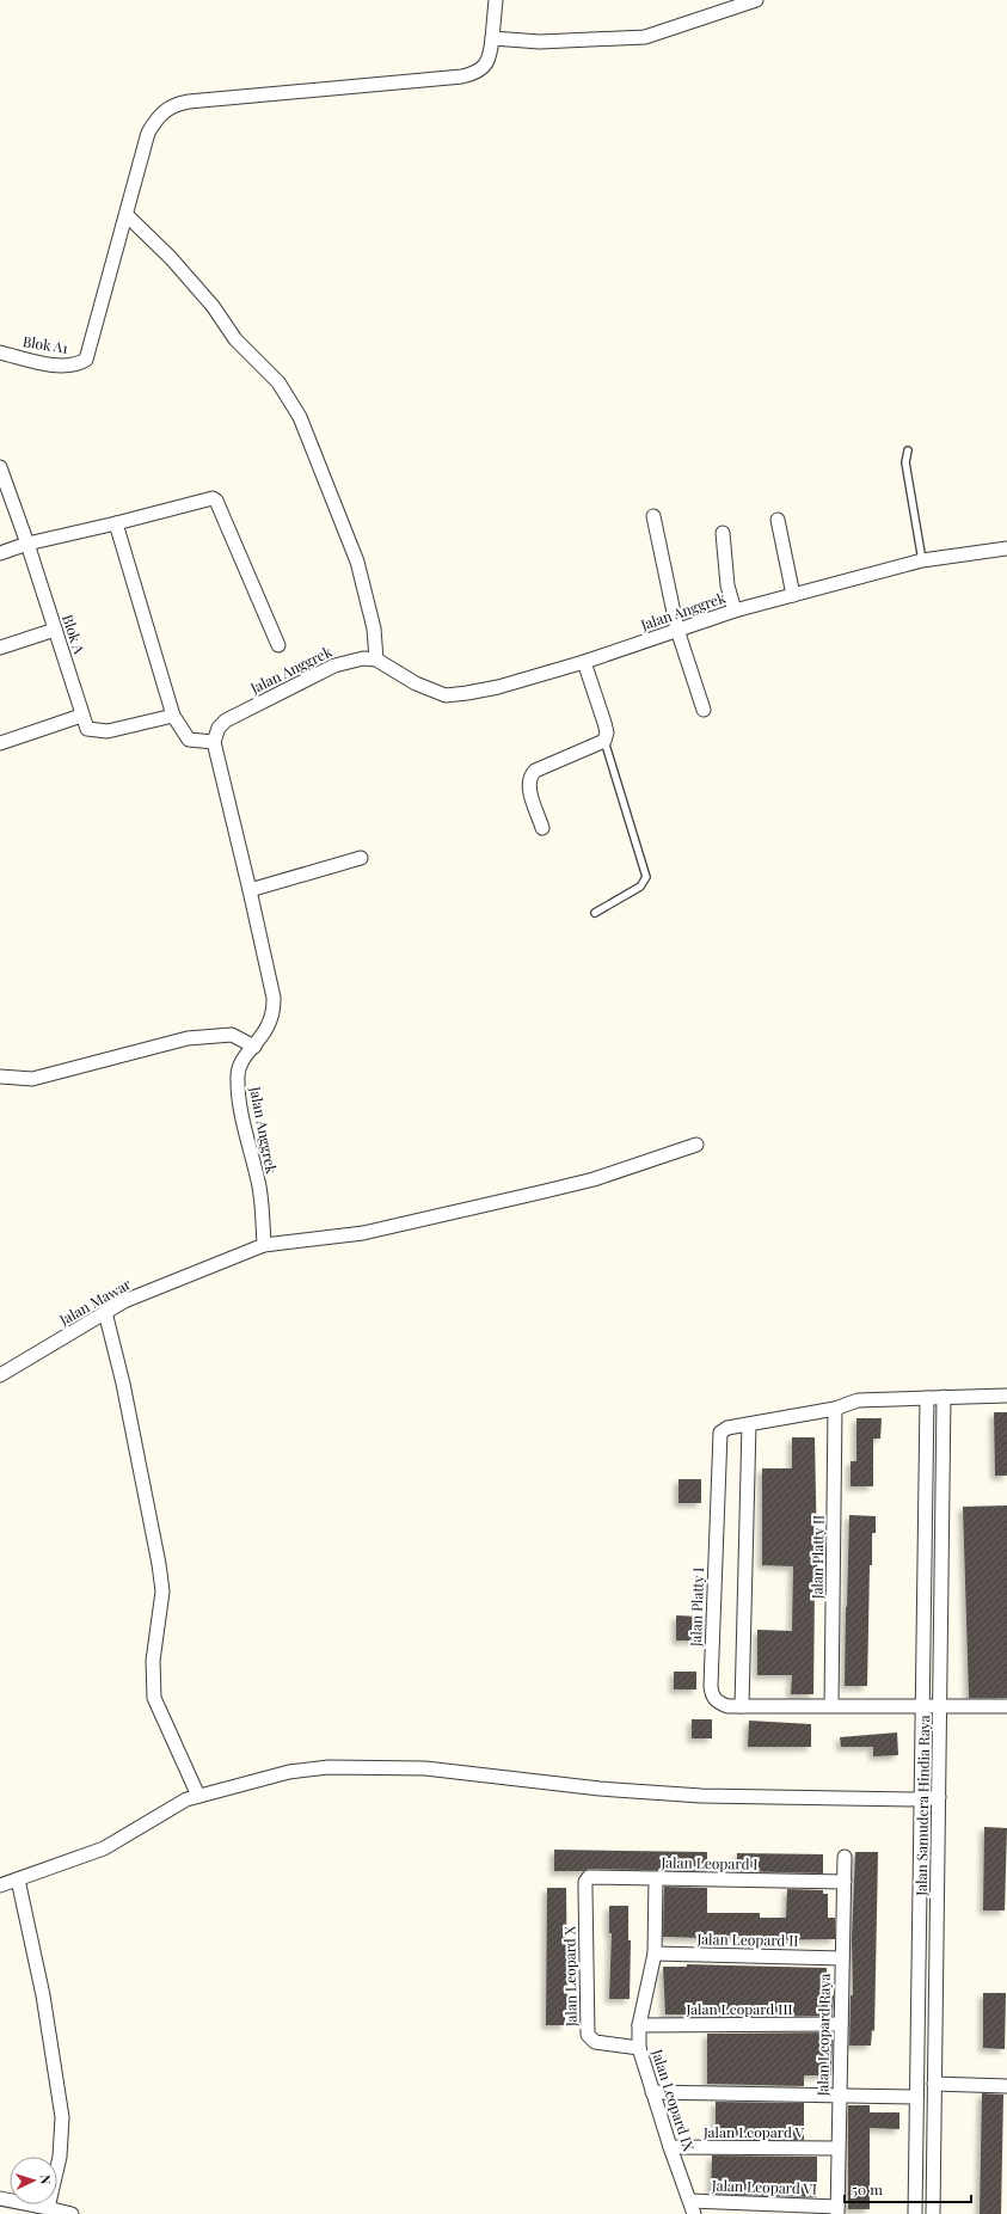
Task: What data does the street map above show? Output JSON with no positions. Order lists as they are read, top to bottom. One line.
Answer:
{"streets":{"street":["Blok A1","Jalan Anggrek","Blok A","Jalan Mawar","Jalan Platty II","Jalan Platty I","Jalan Samudera Hindia Raya","Jalan Leopard I","Jalan Leopard II","Jalan Leopard X","Jalan Leopard III","Jalan Leopard Raya","Jalan Leopard IX","Jalan Leopard V","Jalan Leopard VI"]},"crossings":[["Jalan Anggrek","Jalan Mawar"],["Jalan Platty II","Jalan Platty I"],["Jalan Platty I","Jalan Samudera Hindia Raya"],["Jalan Leopard I","Jalan Leopard X"],["Jalan Leopard I","Jalan Leopard Raya"],["Jalan Leopard I","Jalan Leopard IX"],["Jalan Leopard II","Jalan Leopard Raya"],["Jalan Leopard II","Jalan Leopard IX"],["Jalan Leopard X","Jalan Leopard IX"],["Jalan Leopard III","Jalan Leopard Raya"],["Jalan Leopard III","Jalan Leopard IX"],["Jalan Leopard Raya","Jalan Leopard V"],["Jalan Leopard Raya","Jalan Leopard VI"],["Jalan Leopard IX","Jalan Leopard V"],["Jalan Leopard IX","Jalan Leopard VI"]],"scale_bar":"50 m","north":"right"}
